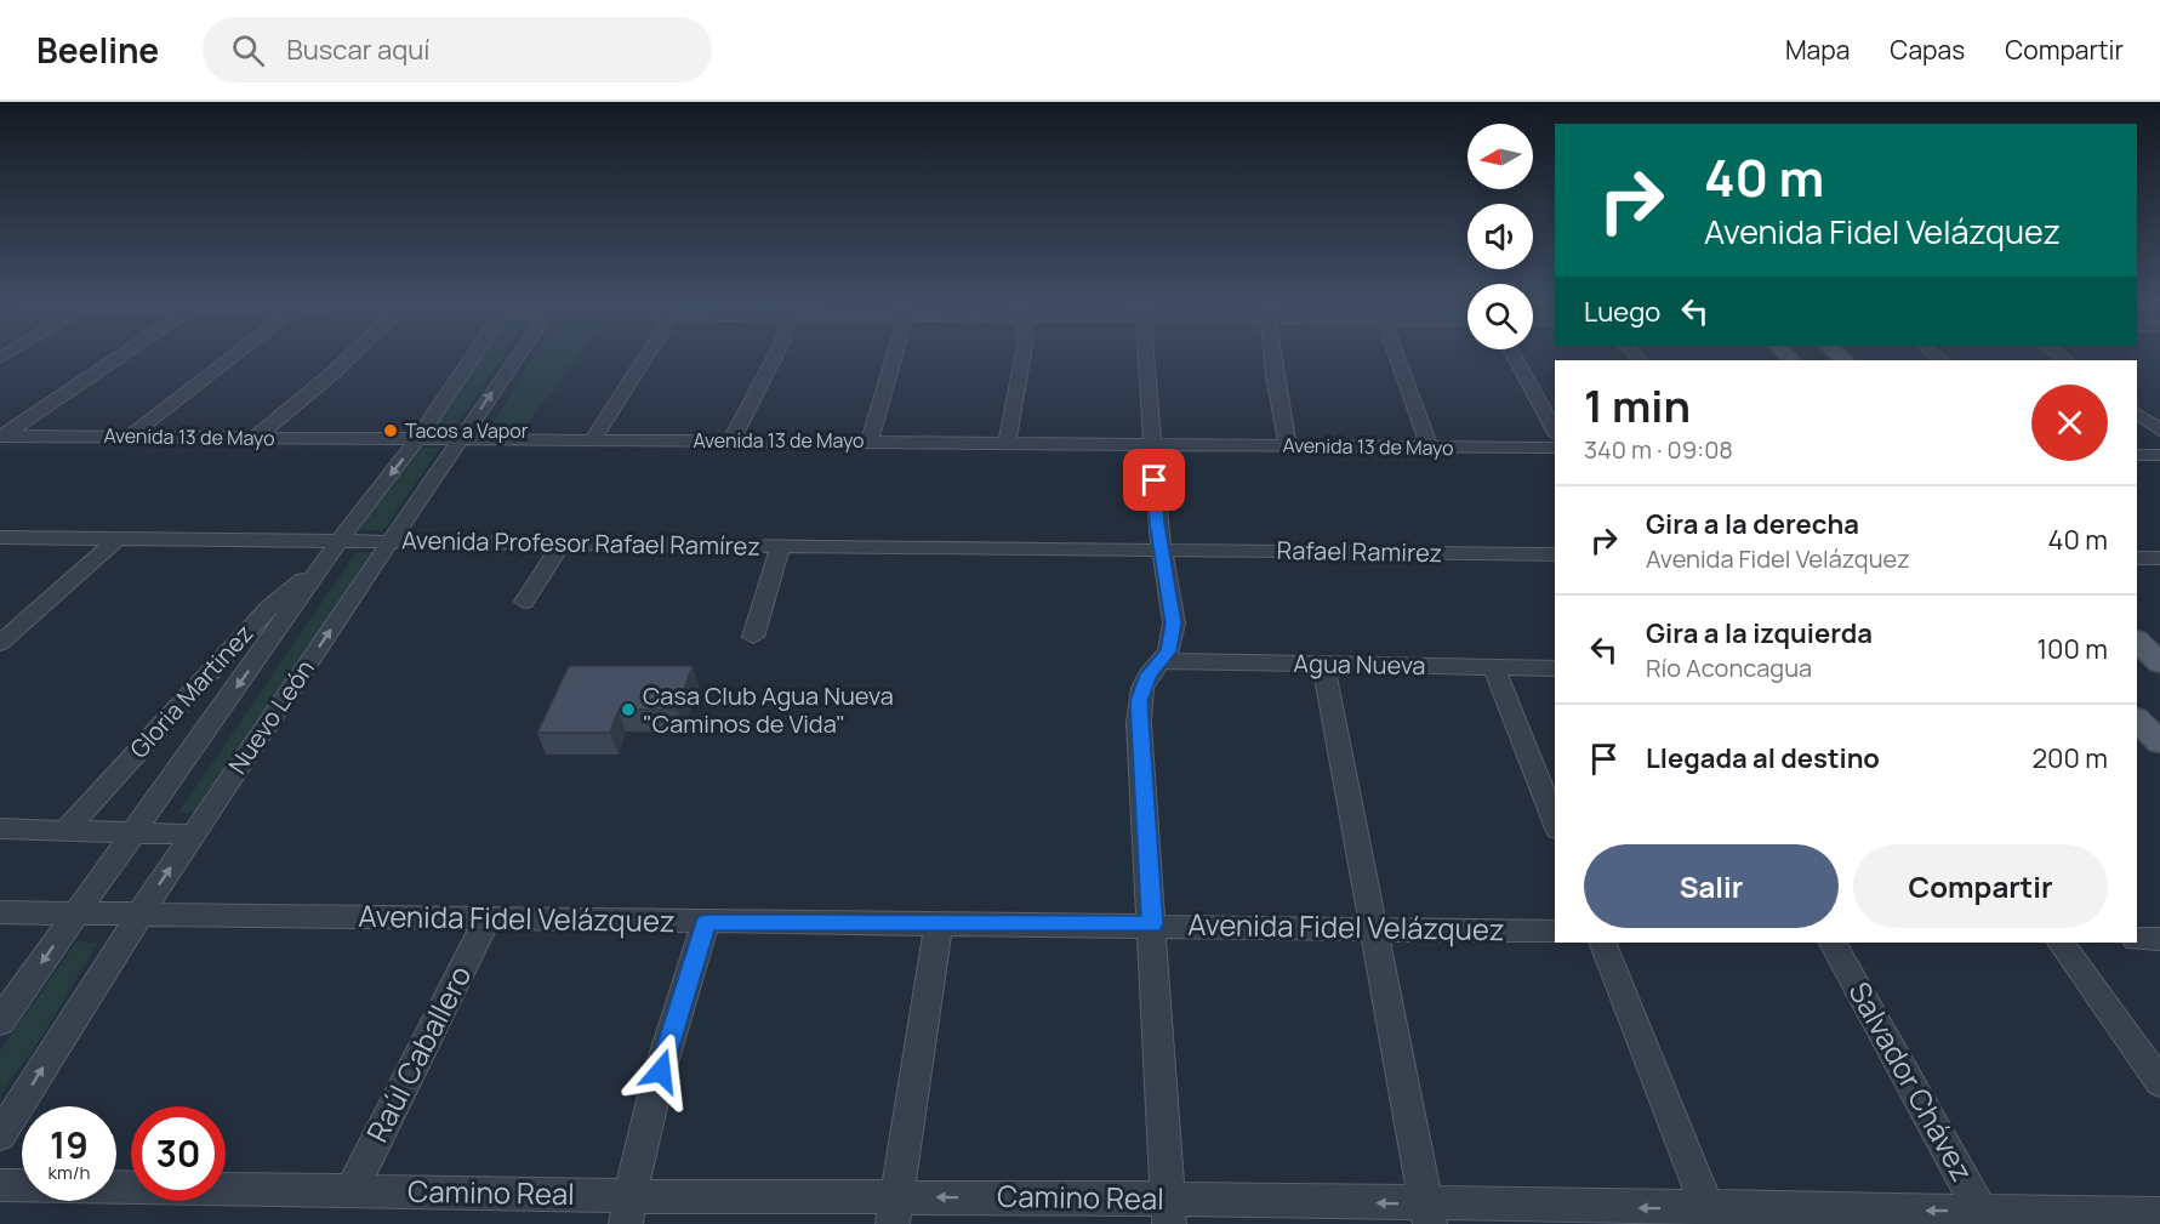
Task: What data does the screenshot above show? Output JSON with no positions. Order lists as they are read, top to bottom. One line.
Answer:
{"streets":{"street":["Avenida 13 de Mayo","Avenida Profesor Rafael Ramírez","Rafael Ramirez","Agua Nueva","Gloria Martinez","Nuevo León","Avenida Fidel Velázquez","Raúl Caballero","Salvador Chávez","Camino Real"]},"crossings":[["Avenida 13 de Mayo","Nuevo León"],["Avenida Profesor Rafael Ramírez","Rafael Ramirez"],["Avenida Profesor Rafael Ramírez","Gloria Martinez"],["Avenida Profesor Rafael Ramírez","Nuevo León"],["Gloria Martinez","Nuevo León"],["Nuevo León","Avenida Fidel Velázquez"],["Avenida Fidel Velázquez","Raúl Caballero"],["Raúl Caballero","Camino Real"],["Salvador Chávez","Camino Real"]],"one_way":["Camino Real"],"places":["Tacos a Vapor","Casa Club Agua Nueva \"Caminos de Vida\""],"north":"left","page":{"header":"Beeline","search":"Buscar aquí","nav":["Mapa","Capas","Compartir"],"turn":["40 m","Avenida Fidel Velázquez"],"then":"Luego","heading":["1 min","340 m · 09:08"],"list":[{"name":"Gira a la derecha","note":"Avenida Fidel Velázquez","value":"40 m"},{"name":"Gira a la izquierda","note":"Río Aconcagua","value":"100 m"},{"name":"Llegada al destino","value":"200 m"}],"buttons":["Salir","Compartir"],"speed":"19 km/h","limit":"30"}}
